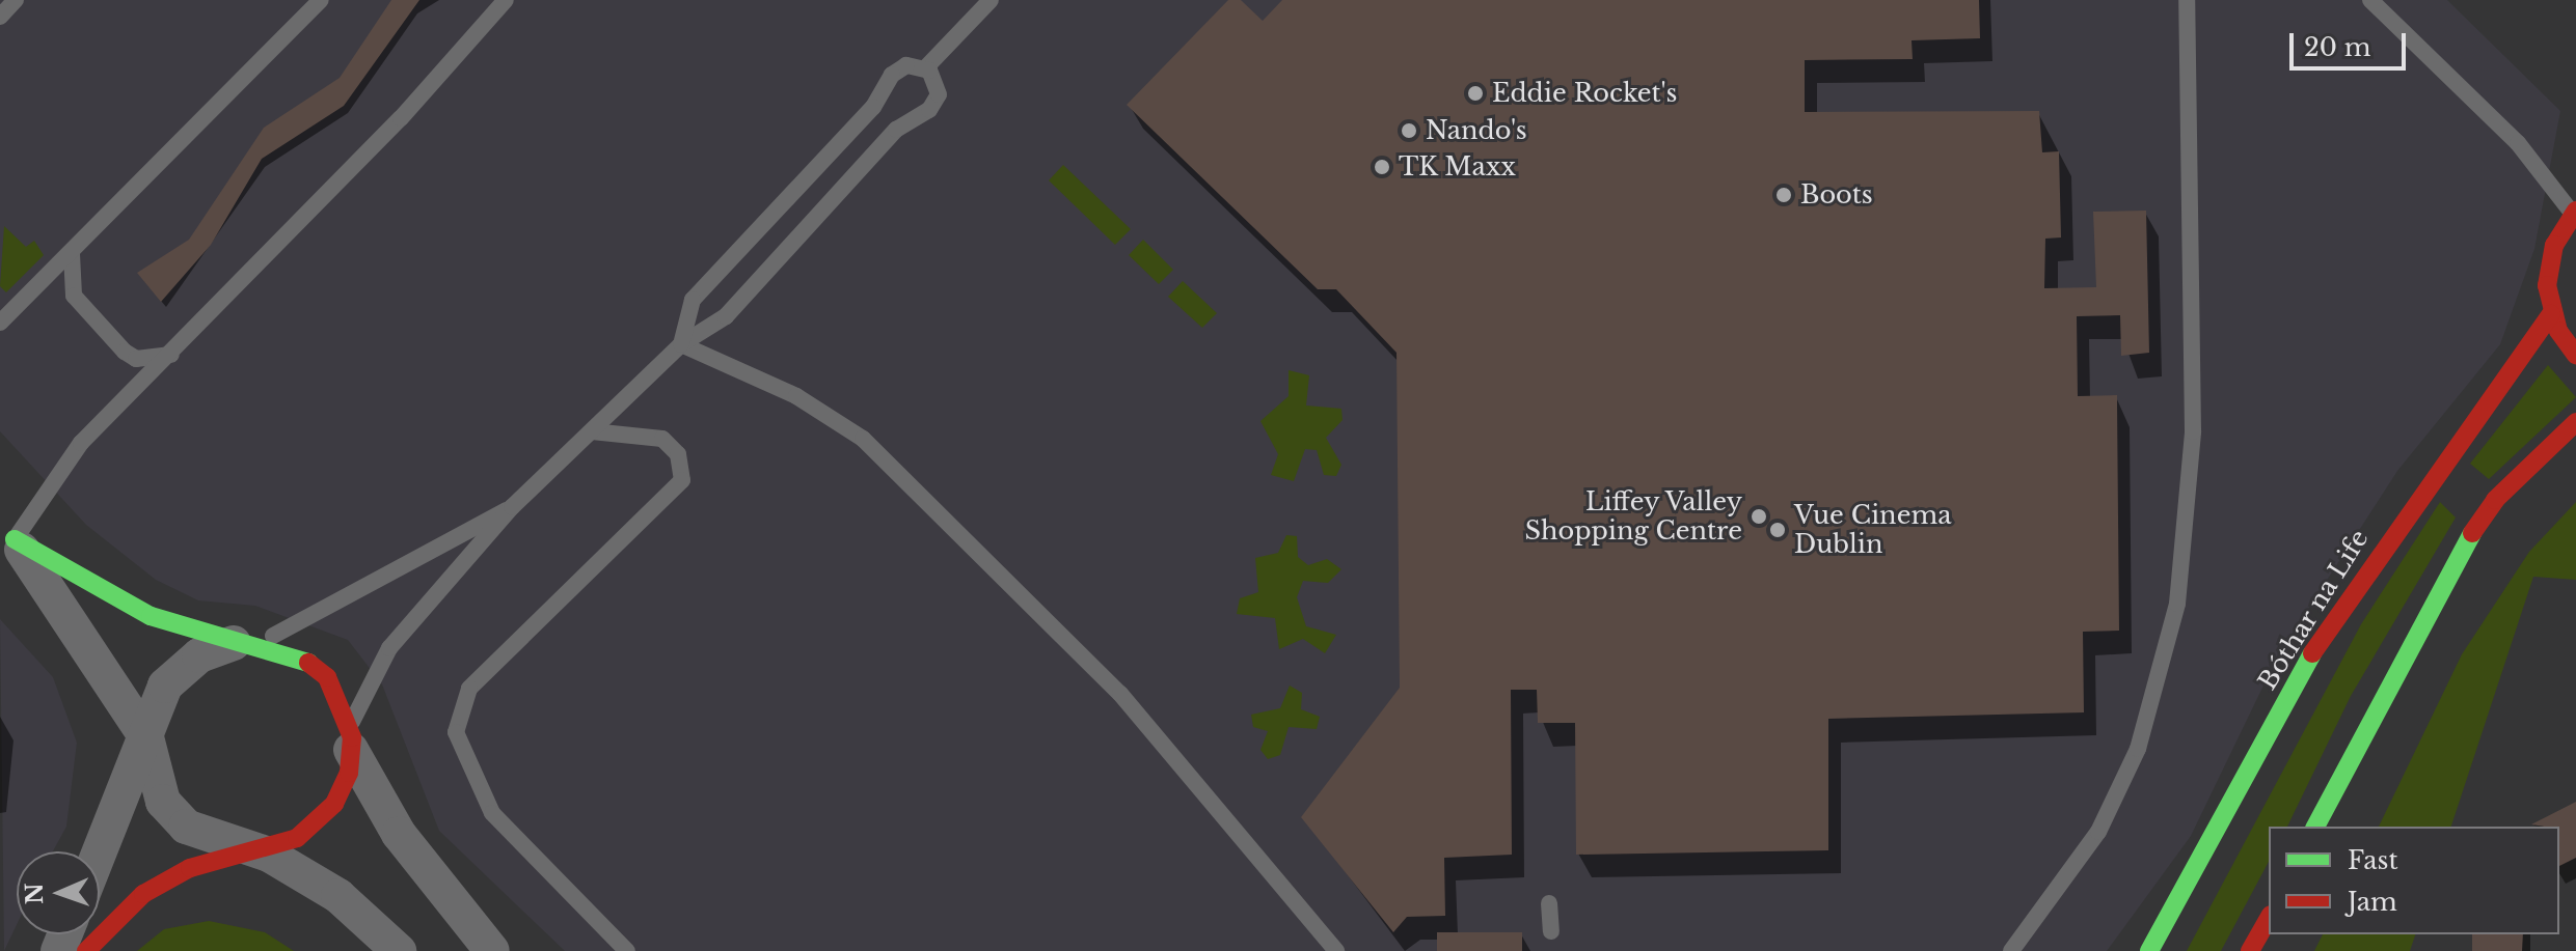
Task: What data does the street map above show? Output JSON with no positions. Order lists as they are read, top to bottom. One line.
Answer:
{"streets":{"street":["Bóthar na Life"]},"places":["Eddie Rocket's","Nando's","TK Maxx","Boots","Liffey Valley Shopping Centre","Vue Cinema Dublin"],"legend":["Fast","Jam"],"scale_bar":"20 m","north":"left"}
